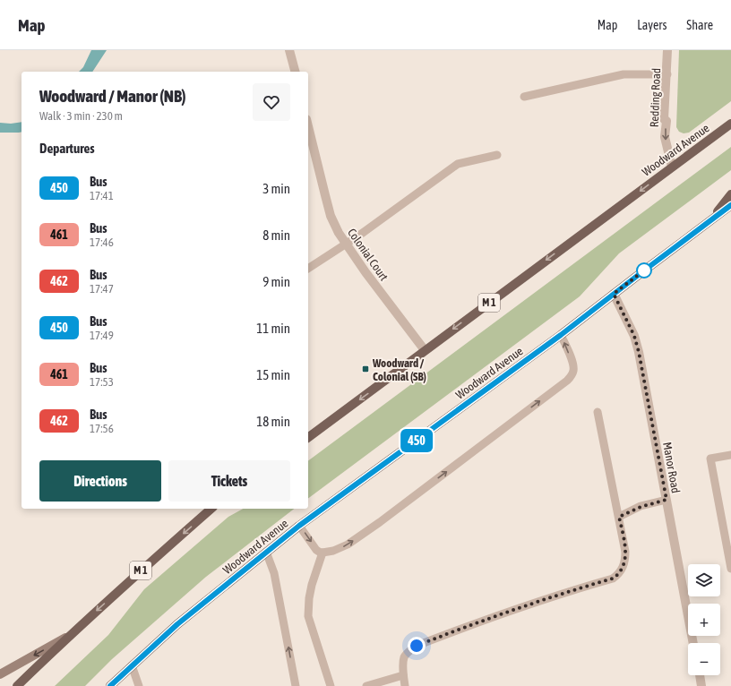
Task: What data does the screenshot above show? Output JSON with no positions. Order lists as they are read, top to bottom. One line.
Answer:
{"streets":{"main road":["Woodward Avenue","M 1"],"street":["Redding Road","Colonial Court","Manor Road"]},"crossings":[["Redding Road","Woodward Avenue"],["Woodward Avenue","Colonial Court"],["Woodward Avenue","Manor Road"]],"one_way":["Redding Road"],"places":{"transit":["Woodward / Colonial (SB)"]},"lines":["bus line 450"],"page":{"header":"Map","nav":["Map","Layers","Share"],"on_map":"450","heading":[["Woodward / Manor (NB)","Walk · 3 min · 230 m"],"Departures"],"list":[{"mark":"450","name":"Bus","note":"17:41","value":"3 min"},{"mark":"461","name":"Bus","note":"17:46","value":"8 min"},{"mark":"462","name":"Bus","note":"17:47","value":"9 min"},{"mark":"450","name":"Bus","note":"17:49","value":"11 min"},{"mark":"461","name":"Bus","note":"17:53","value":"15 min"},{"mark":"462","name":"Bus","note":"17:56","value":"18 min"}],"buttons":["Directions","Tickets"],"map_buttons":["+","−"]}}
